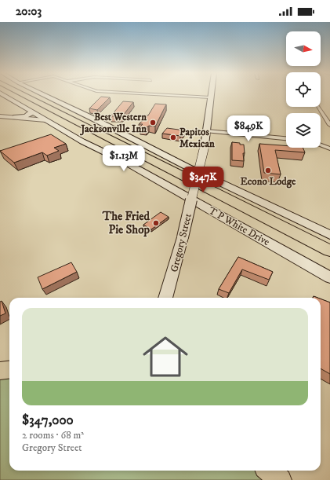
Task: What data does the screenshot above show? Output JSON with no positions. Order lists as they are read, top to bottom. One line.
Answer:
{"streets":{"main road":["T P White Drive","Gregory Street"]},"places":["Best Western Jacksonville Inn","Papitos Mexican","Econo Lodge","The Fried Pie Shop"],"north":"right","page":{"status":"20:03","price":["$849K","$1.13M","$347K"],"list":[{"name":"$347,000","note":"2 rooms · 68 m² · Gregory Street"}]}}
